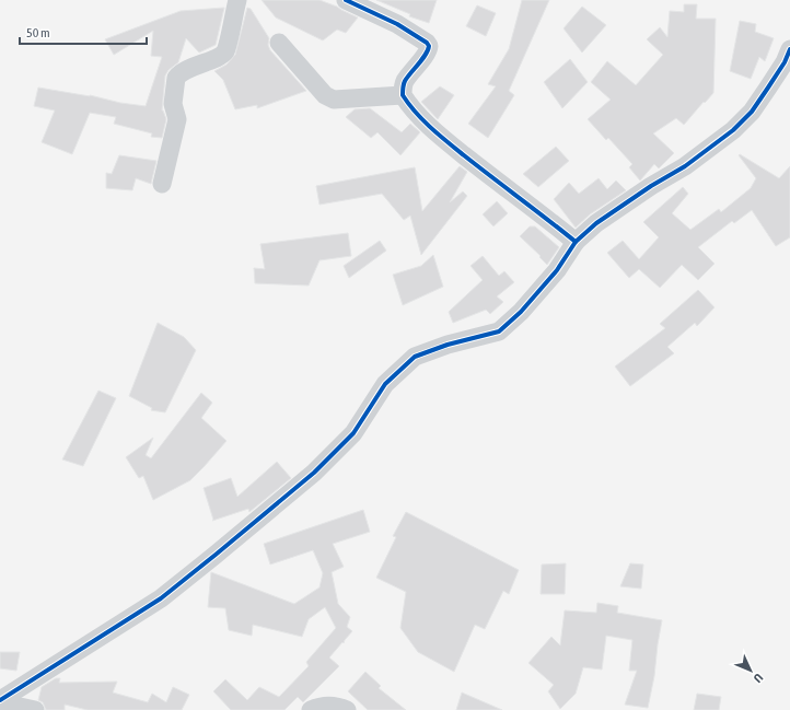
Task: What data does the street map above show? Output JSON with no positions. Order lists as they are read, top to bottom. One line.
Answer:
{"scale_bar":"50 m","north":"bottom right"}
